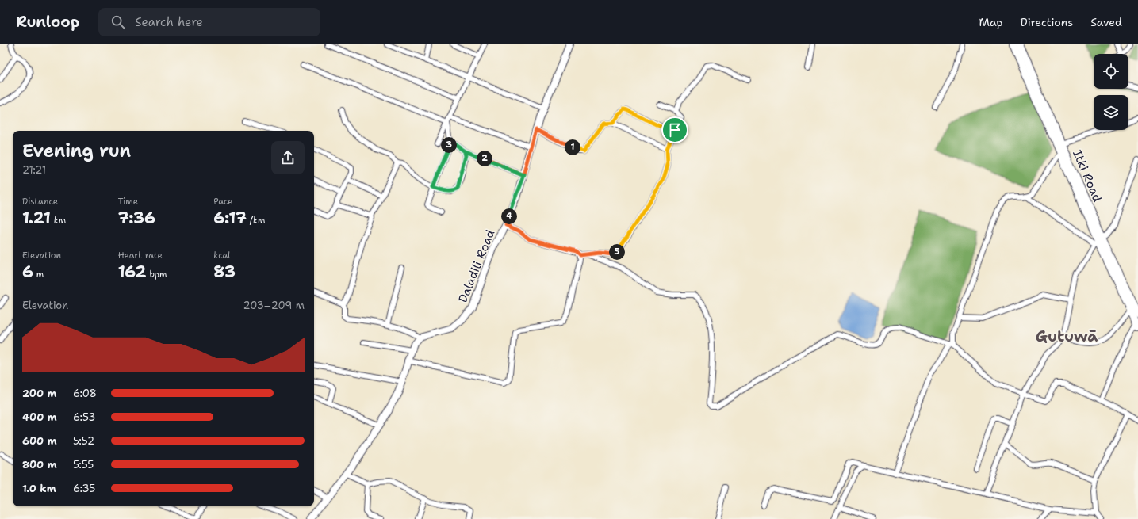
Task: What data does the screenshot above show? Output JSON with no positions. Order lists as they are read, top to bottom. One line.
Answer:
{"streets":{"main road":["Itki Road","Daladili Road"]},"districts":["Gutuwā"],"page":{"header":"Runloop","search":"Search here","nav":["Map","Directions","Saved"],"heading":["Evening run","21:21"],"pins":["3","1","2","4","5"],"stats":[["Distance","1.21 km"],["Time","7:36"],["Pace","6:17 /km"],["Elevation","6 m"],["Heart rate","162 bpm"],["kcal","83"]],"chart":["Elevation","203–209 m"],"list":[{"name":"200 m","note":"6:08"},{"name":"400 m","note":"6:53"},{"name":"600 m","note":"5:52"},{"name":"800 m","note":"5:55"},{"name":"1.0 km","note":"6:35"}]}}
